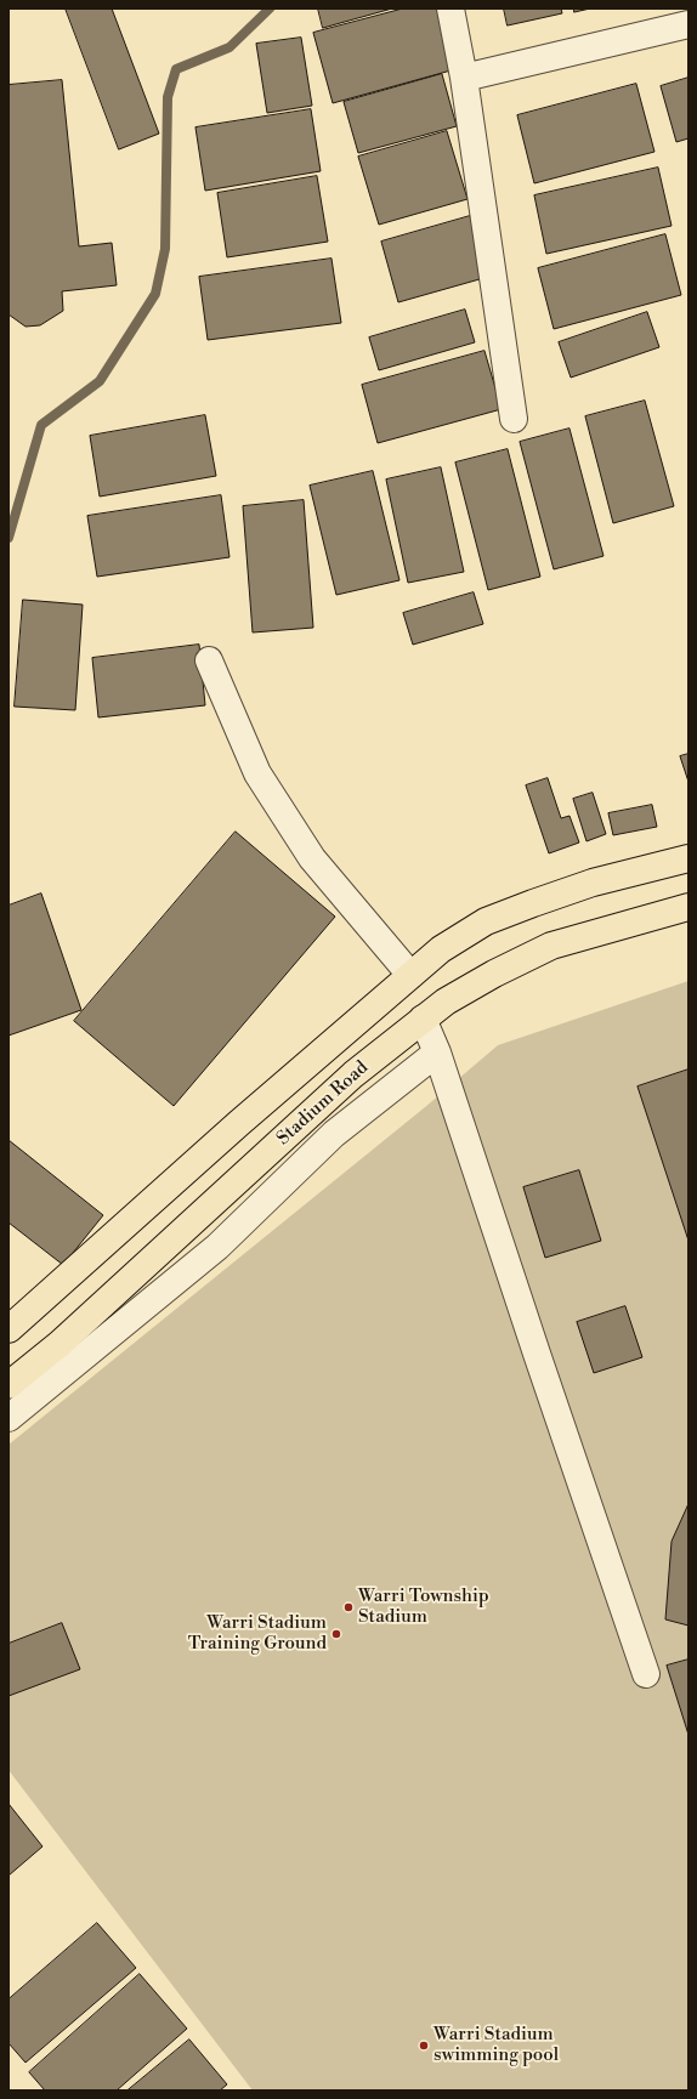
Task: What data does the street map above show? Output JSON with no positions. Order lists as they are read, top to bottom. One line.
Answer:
{"streets":{"main road":["Stadium Road"]},"places":["Warri Township Stadium","Warri Stadium Training Ground","Warri Stadium swimming pool"]}
